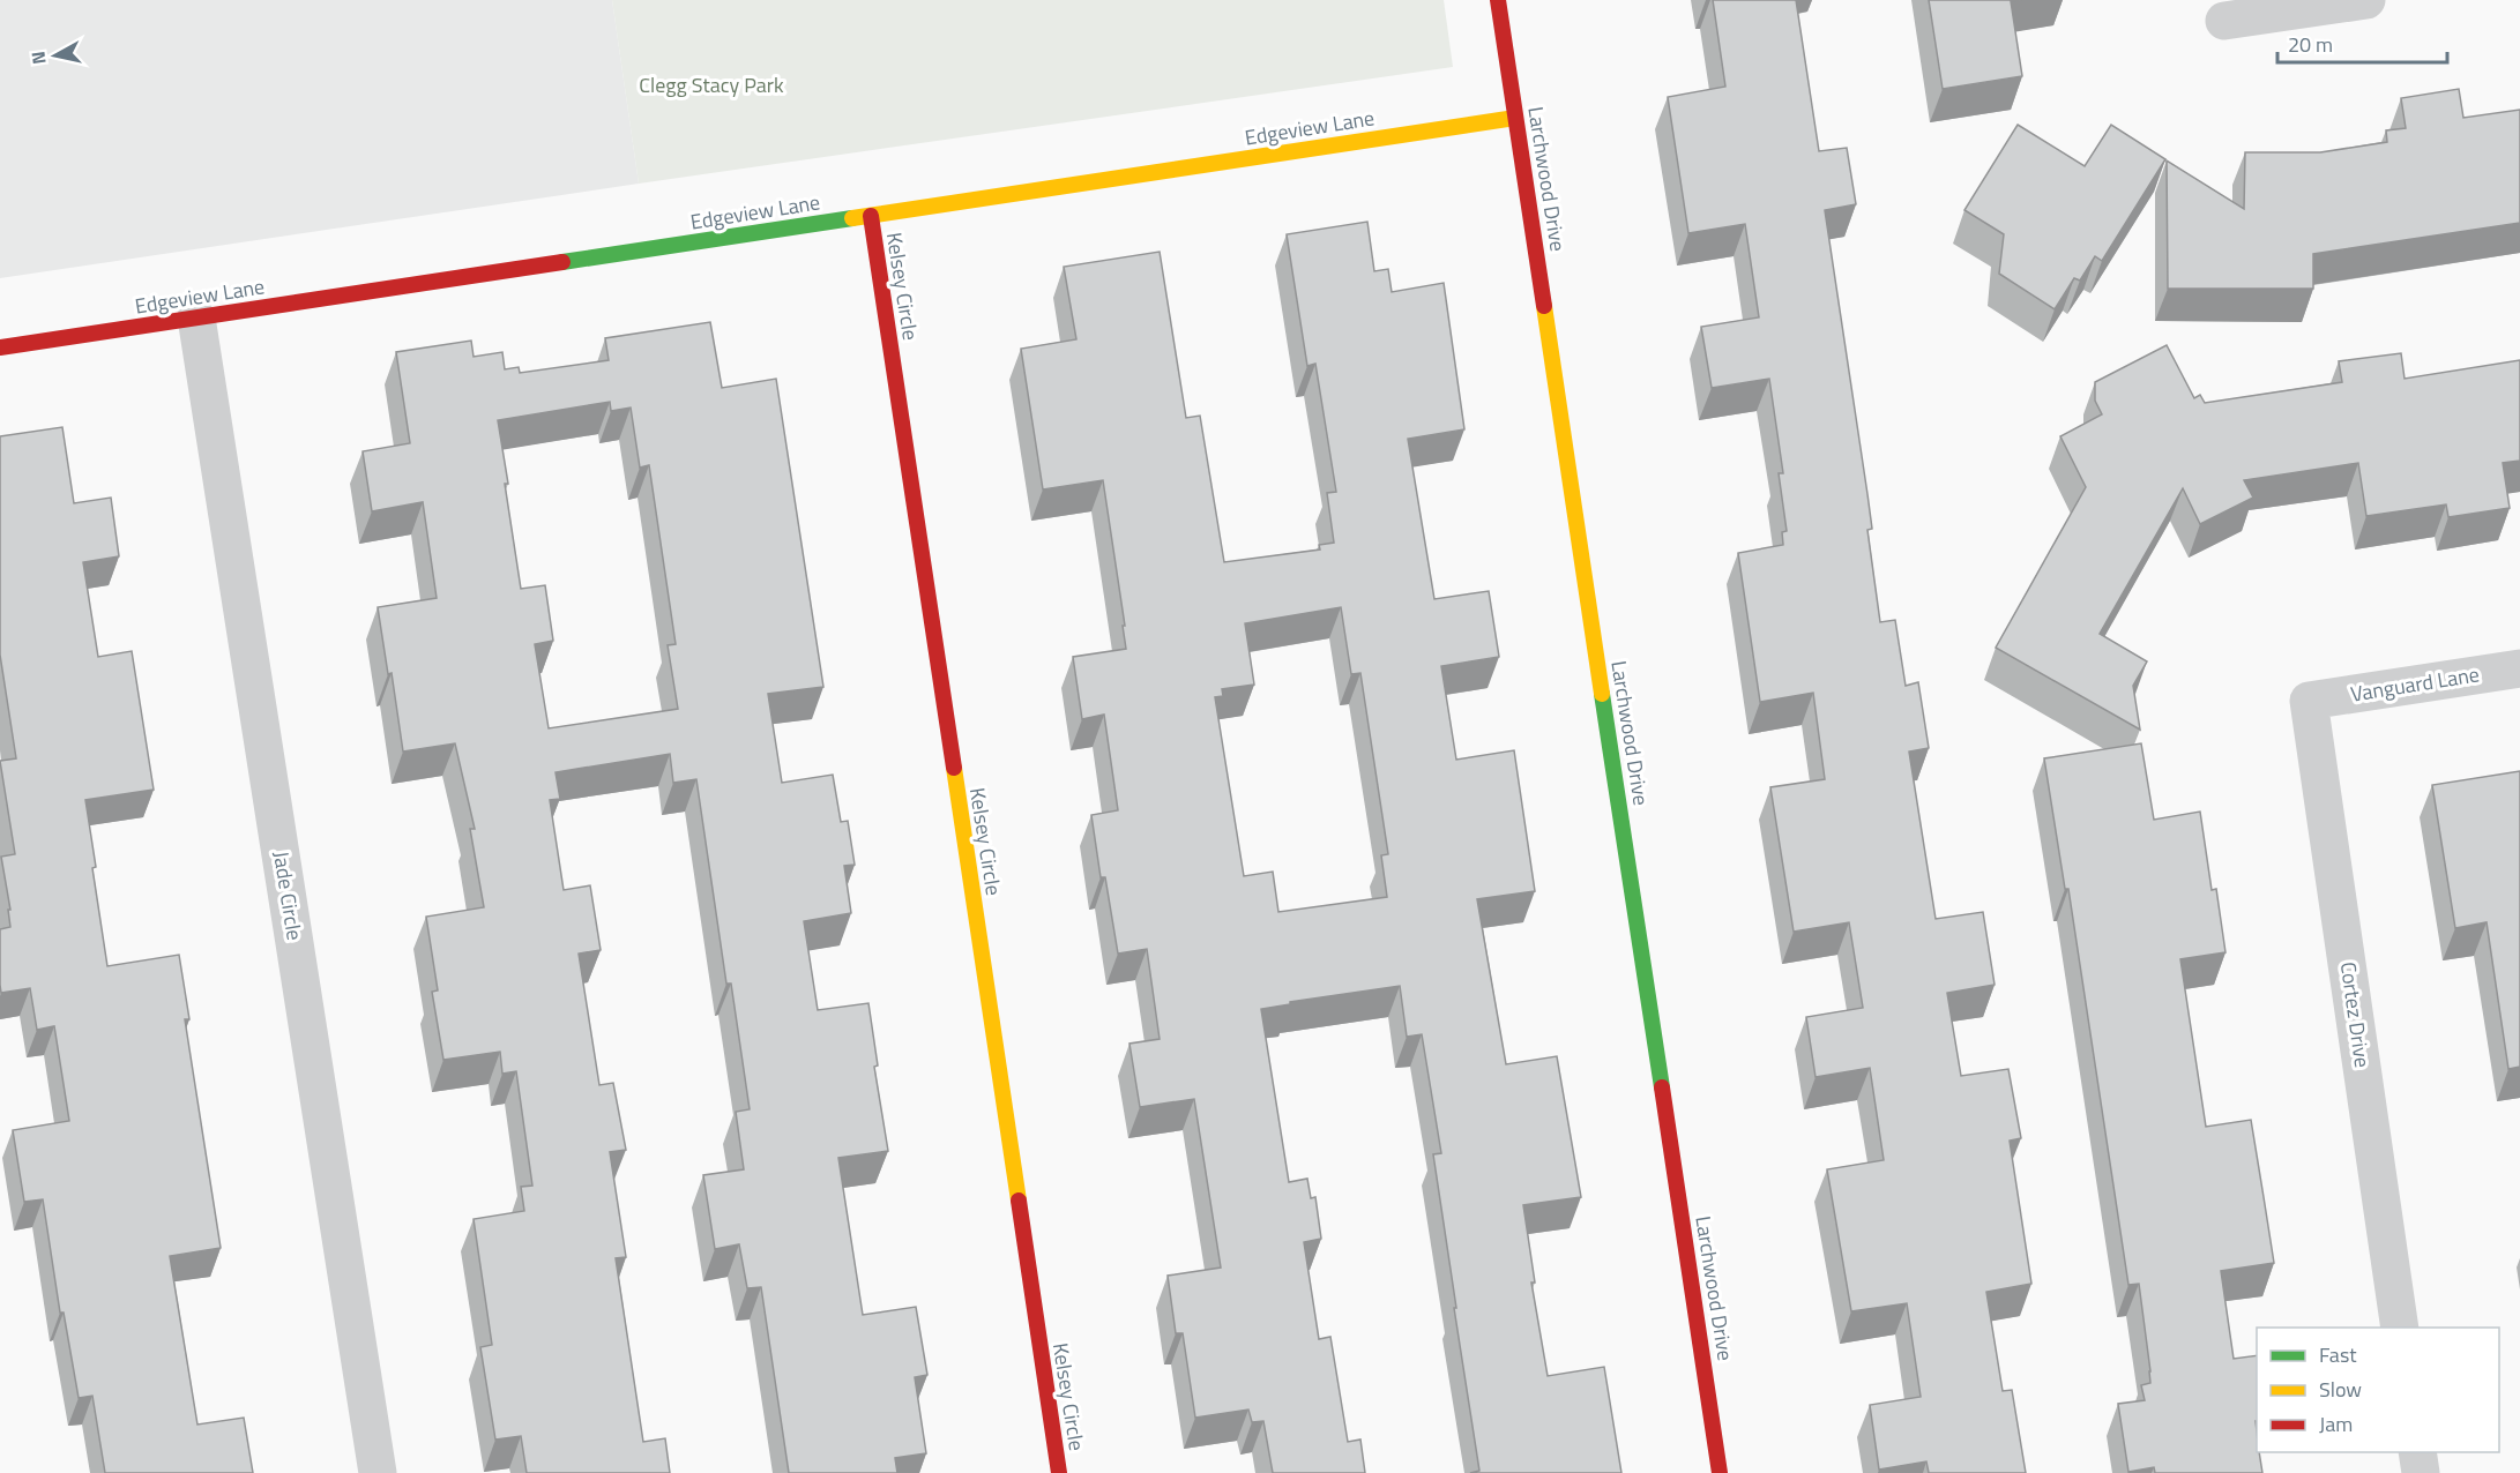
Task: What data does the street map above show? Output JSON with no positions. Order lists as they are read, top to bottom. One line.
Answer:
{"streets":{"street":["Edgeview Lane","Larchwood Drive","Kelsey Circle","Vanguard Lane","Jade Circle","Cortez Drive"]},"crossings":[["Edgeview Lane","Larchwood Drive"],["Edgeview Lane","Kelsey Circle"],["Edgeview Lane","Jade Circle"],["Vanguard Lane","Cortez Drive"]],"parks":["Clegg Stacy Park"],"legend":["Fast","Slow","Jam"],"scale_bar":"20 m","north":"left"}
